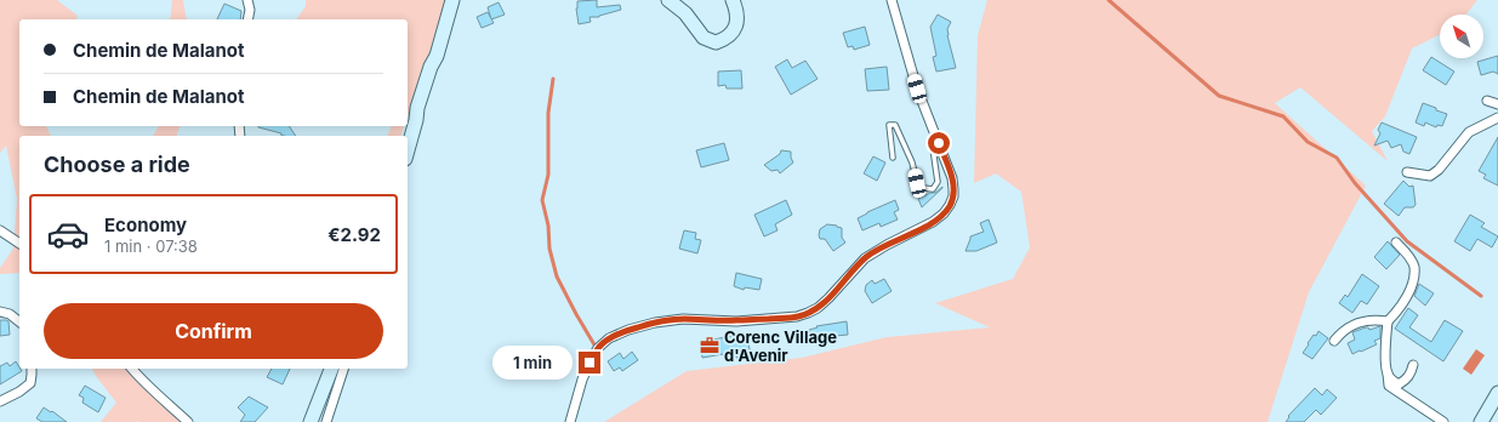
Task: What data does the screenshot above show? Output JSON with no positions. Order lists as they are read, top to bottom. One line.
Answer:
{"places":{"office":["Corenc Village d'Avenir"]},"north":"top left","page":{"banner":["Chemin de Malanot","Chemin de Malanot"],"heading":"Choose a ride","list":[{"name":"Economy","note":"1 min · 07:38","value":"€2.92"}],"buttons":"Confirm","bubble":"1 min"}}
